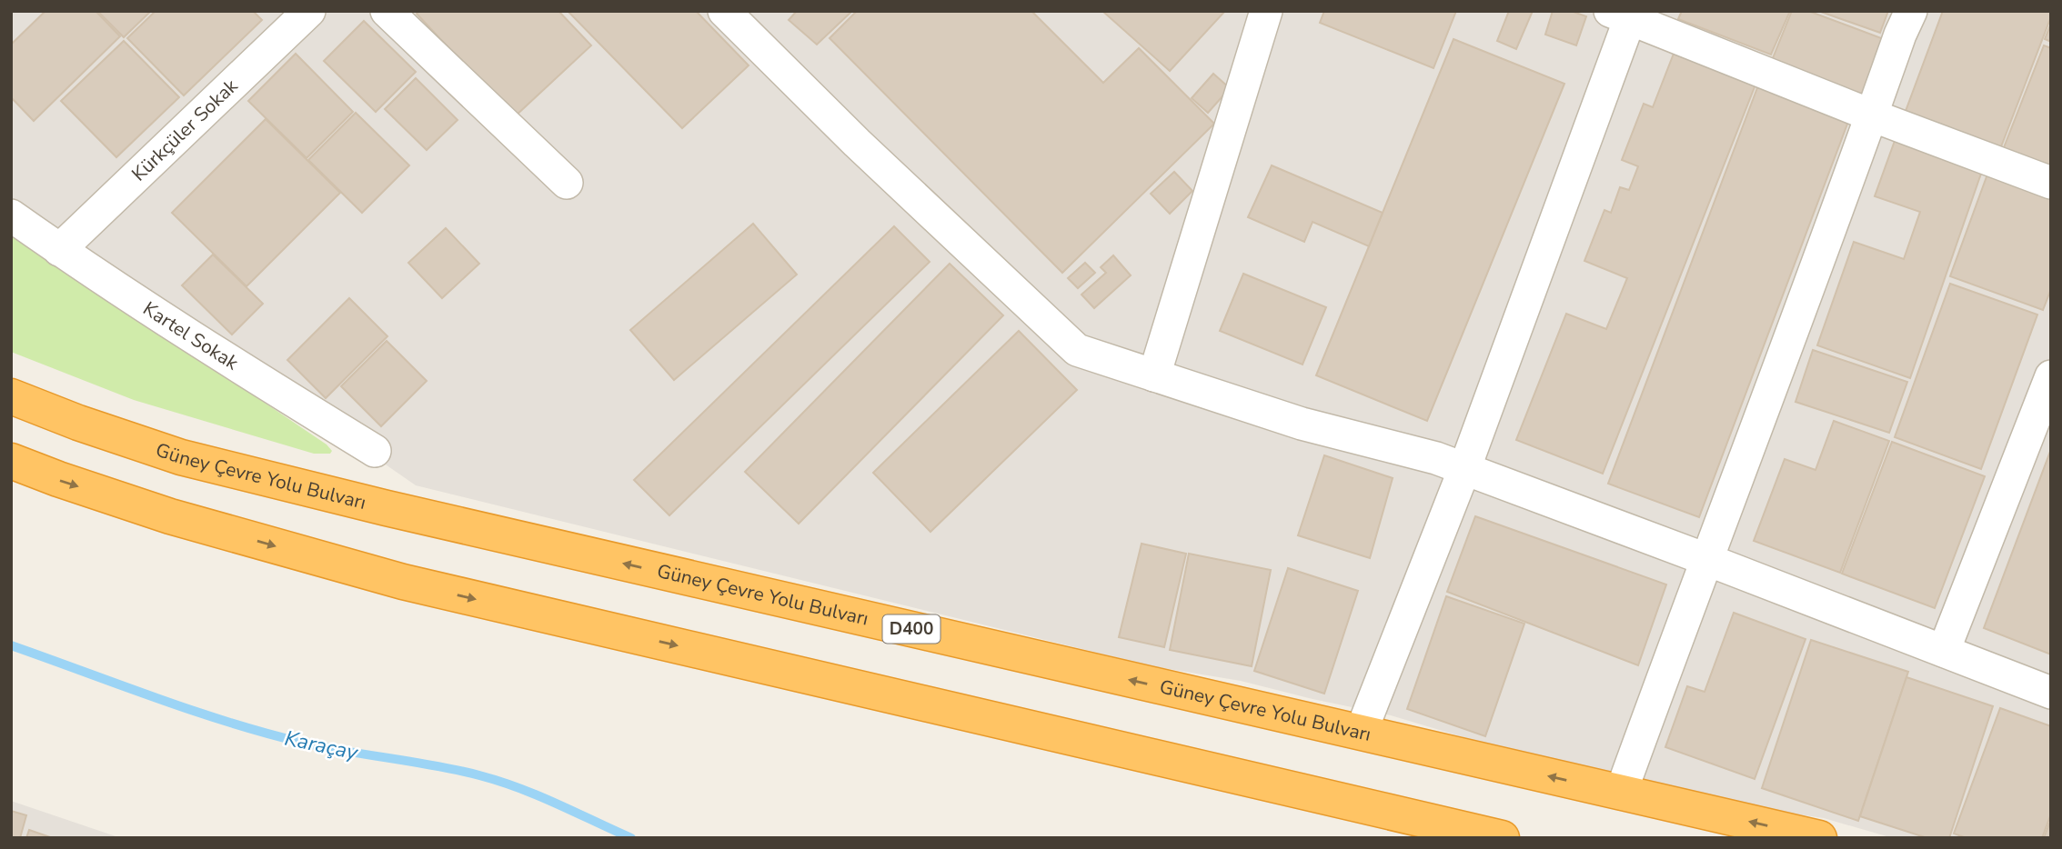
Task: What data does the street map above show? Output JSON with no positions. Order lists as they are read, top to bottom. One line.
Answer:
{"streets":{"highway":["Güney Çevre Yolu Bulvarı","D400"],"street":["Kürkçüler Sokak","Kartel Sokak"]},"crossings":[["Kürkçüler Sokak","Kartel Sokak"]],"water":["Karaçay"]}
